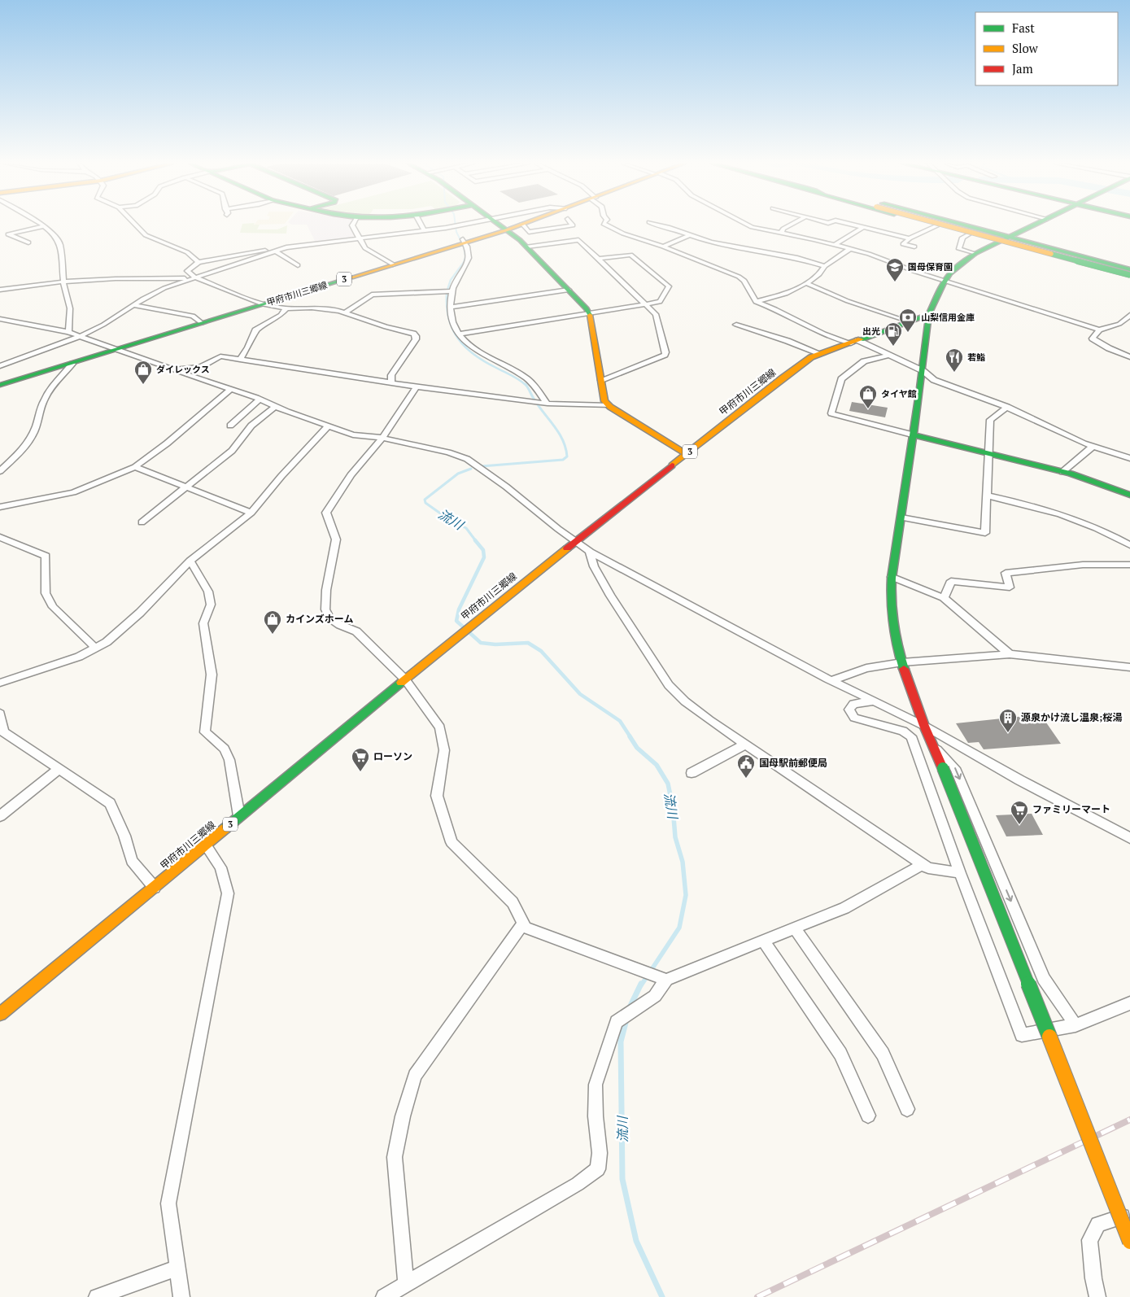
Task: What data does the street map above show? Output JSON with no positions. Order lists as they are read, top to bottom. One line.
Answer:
{"streets":{"main road":["3","甲府市川三郷線"]},"water":["流川"],"places":{"school or university":["国母保育園"],"bank":["山梨信用金庫"],"fuel station":["出光"],"restaurant":["若鮨"],"shop":["ダイレックス","タイヤ館","カインズホーム"],"building":["源泉かけ流し温泉;桜湯"],"supermarket":["ローソン","ファミリーマート"],"public building":["国母駅前郵便局"]},"legend":["Fast","Slow","Jam"]}
